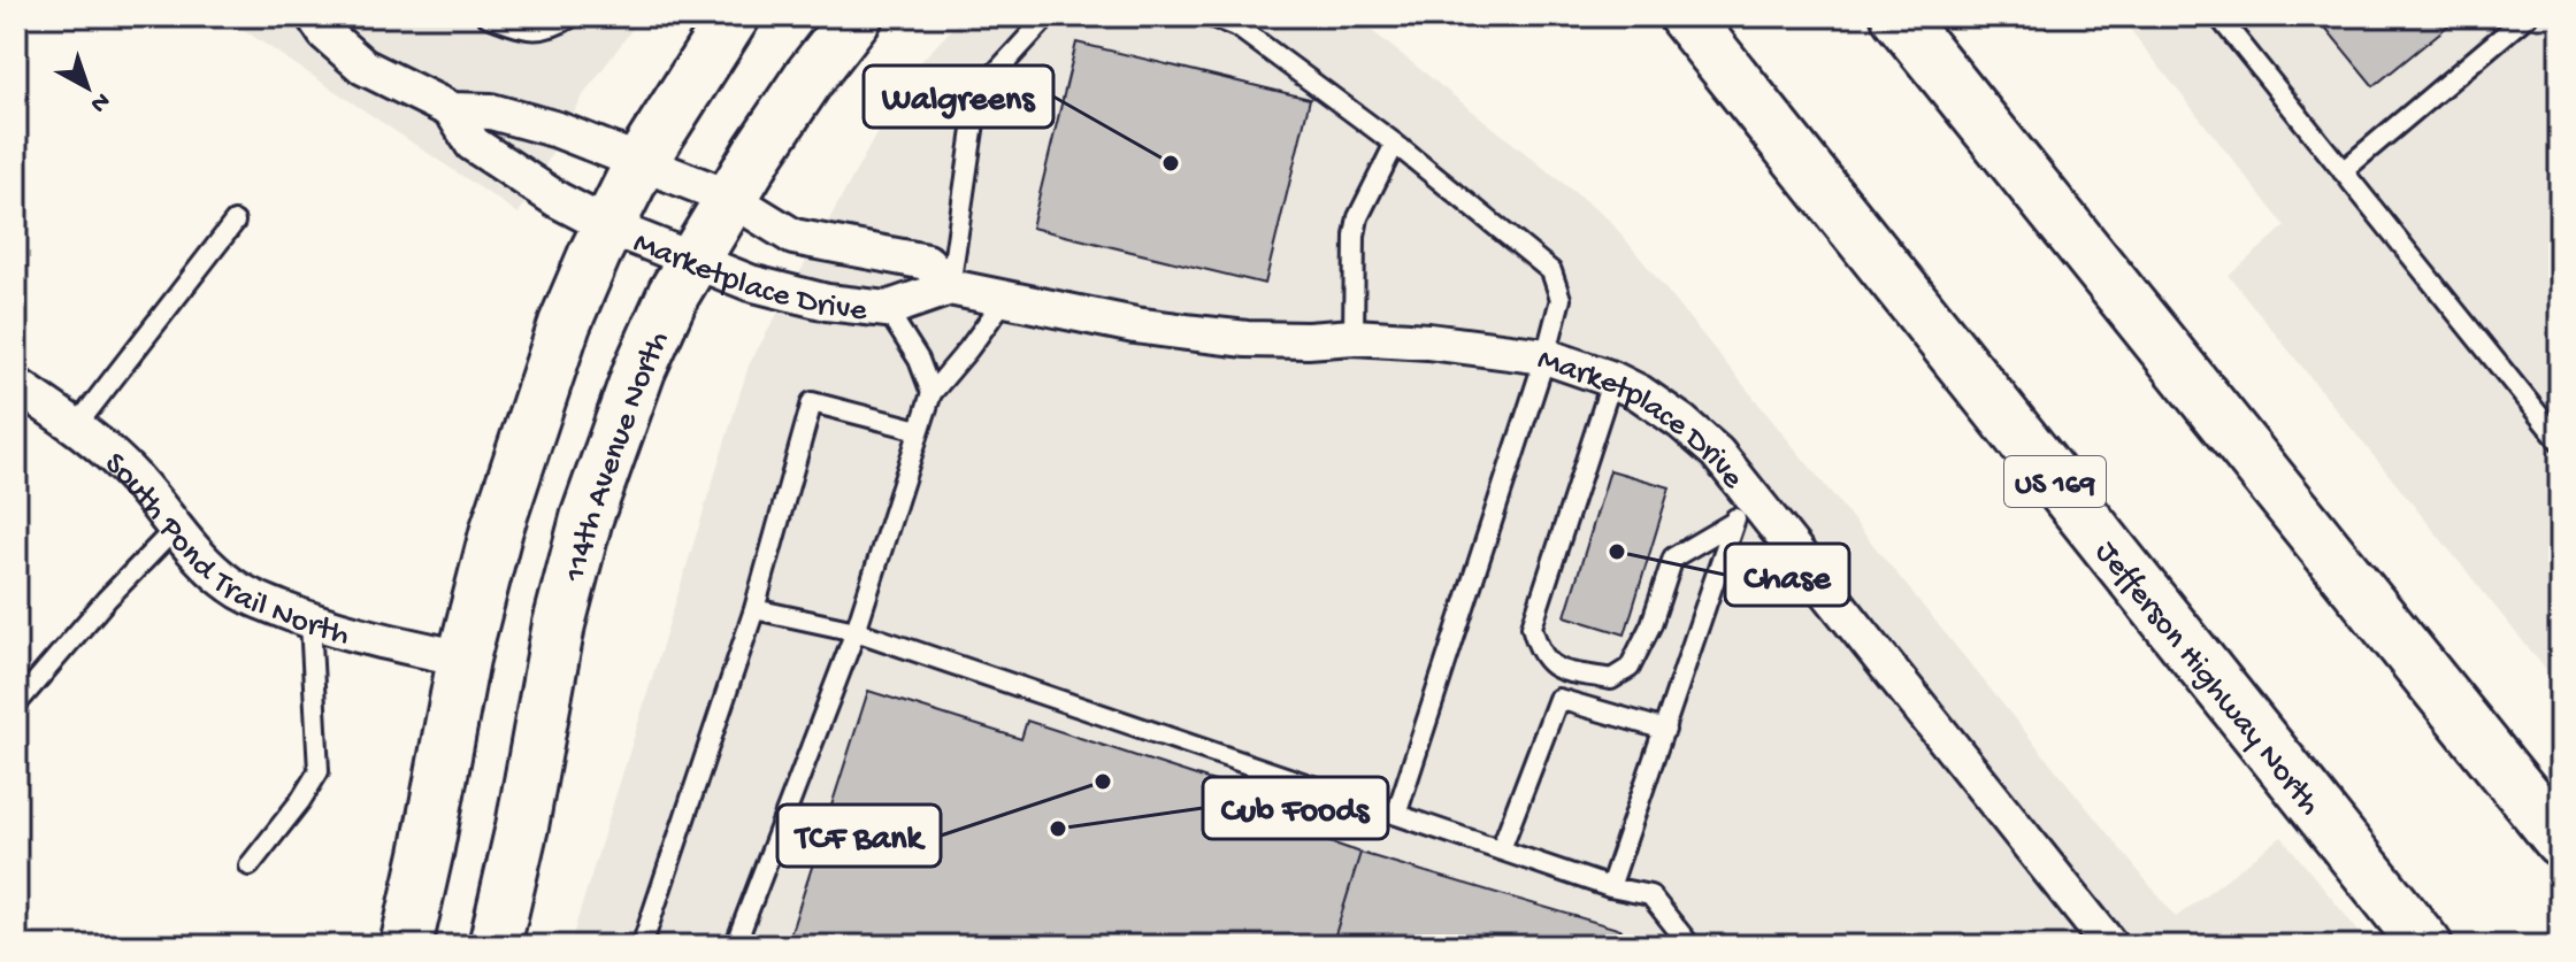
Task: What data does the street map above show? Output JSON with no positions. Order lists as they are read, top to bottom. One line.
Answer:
{"streets":{"main road":["114th Avenue North","US 169","Jefferson Highway North"],"street":["Marketplace Drive","South Pond Trail North"]},"crossings":[["Marketplace Drive","114th Avenue North"]],"places":["Walgreens","Chase","TCF Bank","Cub Foods"],"north":"bottom right"}
